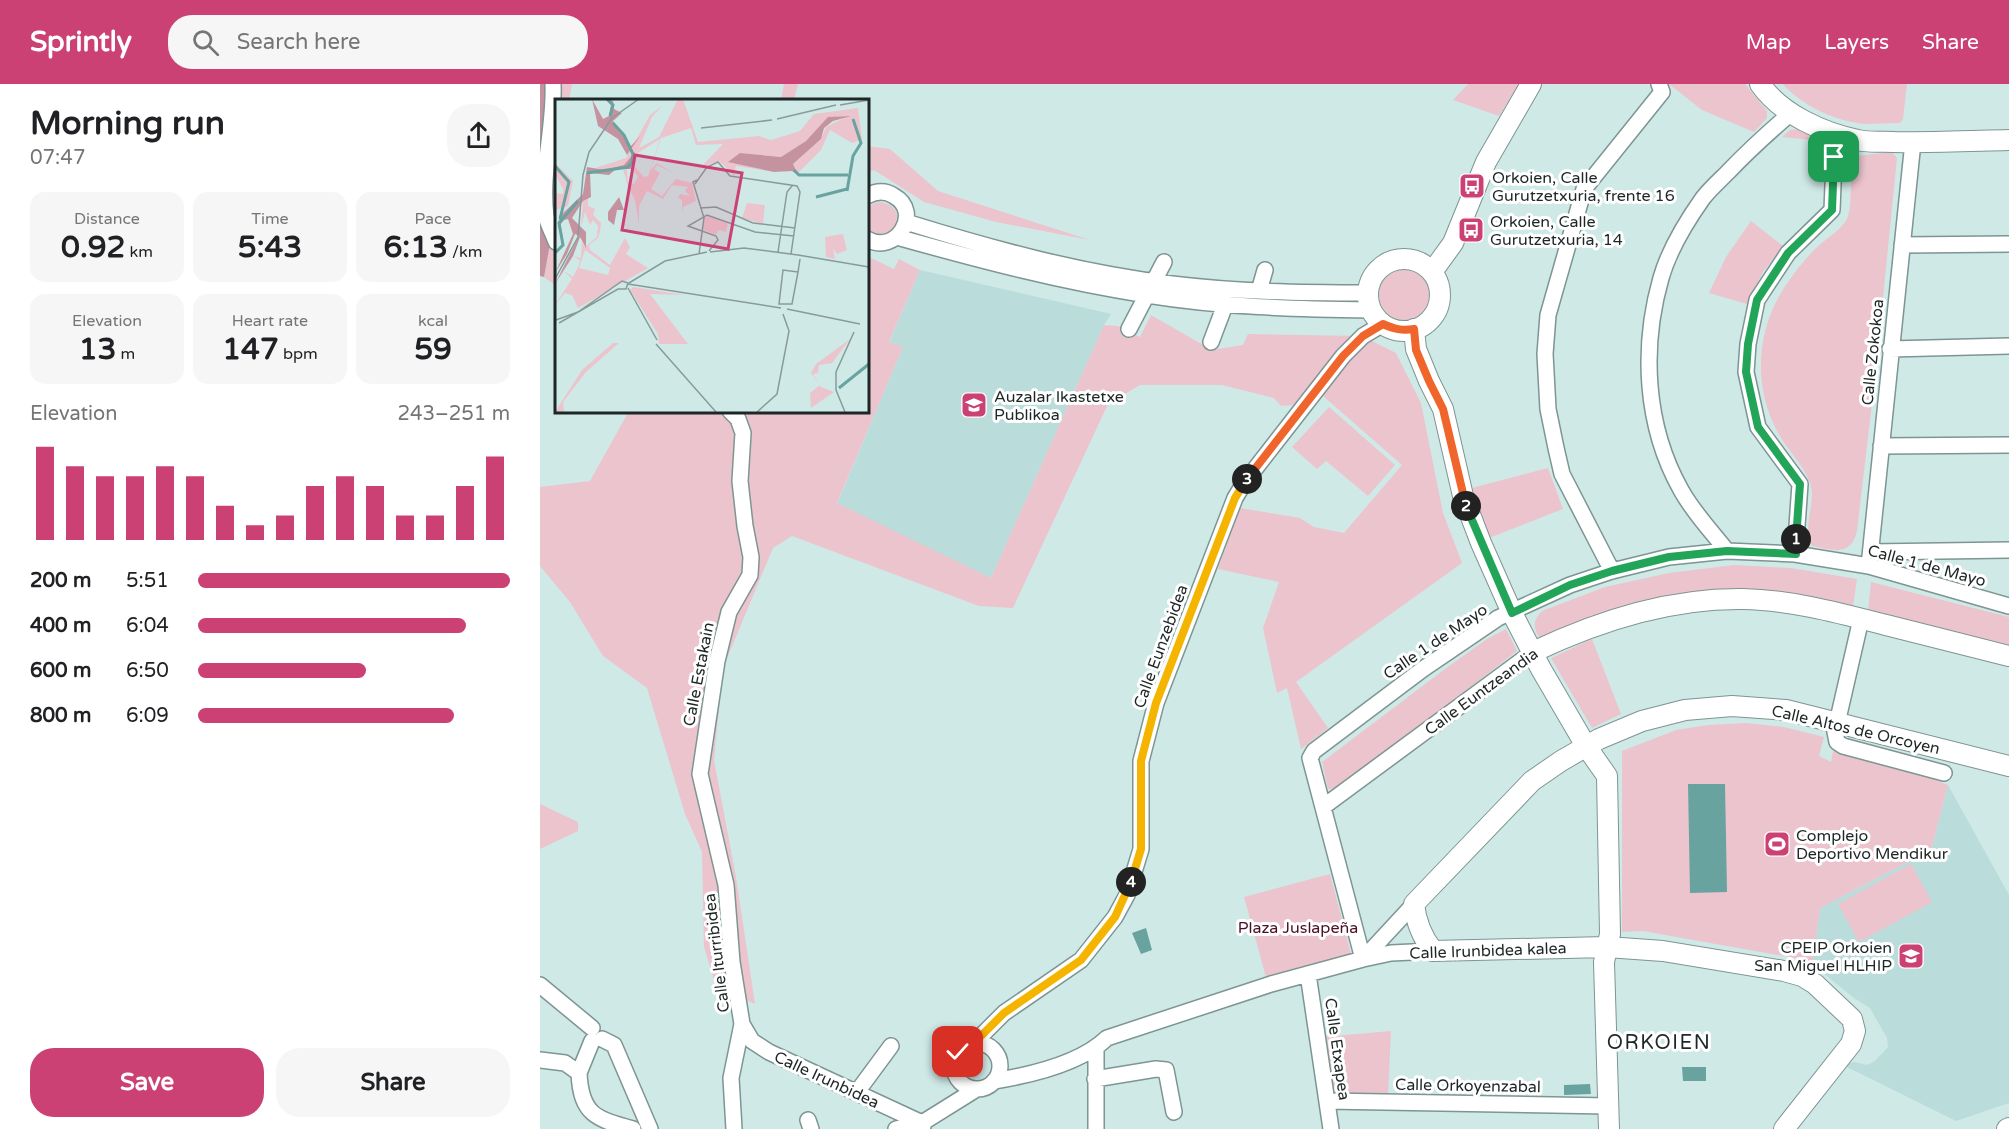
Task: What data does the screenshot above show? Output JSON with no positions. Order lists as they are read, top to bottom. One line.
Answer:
{"streets":{"street":["Calle Zokokoa","Calle 1 de Mayo","Calle Eunzebidea","Calle Estakain","Calle Euntzeandia","Calle Altos de Orcoyen","Calle Irunbidea kalea","Calle Iturribidea","Calle Etxapea","Calle Irunbidea","Calle Orkoyenzabal"]},"crossings":[["Calle Zokokoa","Calle 1 de Mayo"],["Calle 1 de Mayo","Calle Euntzeandia"],["Calle 1 de Mayo","Calle Altos de Orcoyen"],["Calle 1 de Mayo","Calle Irunbidea kalea"],["Calle Eunzebidea","Calle Irunbidea kalea"],["Calle Estakain","Calle Iturribidea"],["Calle Altos de Orcoyen","Calle Irunbidea kalea"],["Calle Irunbidea kalea","Calle Etxapea"],["Calle Iturribidea","Calle Irunbidea"],["Calle Etxapea","Calle Orkoyenzabal"]],"districts":["ORKOIEN"],"parks":["Plaza Juslapeña"],"places":{"bus stop":["Orkoien, Calle Gurutzetxuria, frente 16","Orkoien, Calle Gurutzetxuria, 14"],"school or university":["Auzalar Ikastetxe Publikoa","CPEIP Orkoien San Miguel HLHIP"],"sports":["Complejo Deportivo Mendikur"]},"page":{"header":"Sprintly","search":"Search here","nav":["Map","Layers","Share"],"heading":["Morning run","07:47"],"stats":[["Distance","0.92 km"],["Time","5:43"],["Pace","6:13 /km"],["Elevation","13 m"],["Heart rate","147 bpm"],["kcal","59"]],"chart":["Elevation","243–251 m"],"pins":["3","2","1","4"],"list":[{"name":"200 m","note":"5:51"},{"name":"400 m","note":"6:04"},{"name":"600 m","note":"6:50"},{"name":"800 m","note":"6:09"}],"buttons":["Save","Share"]}}
